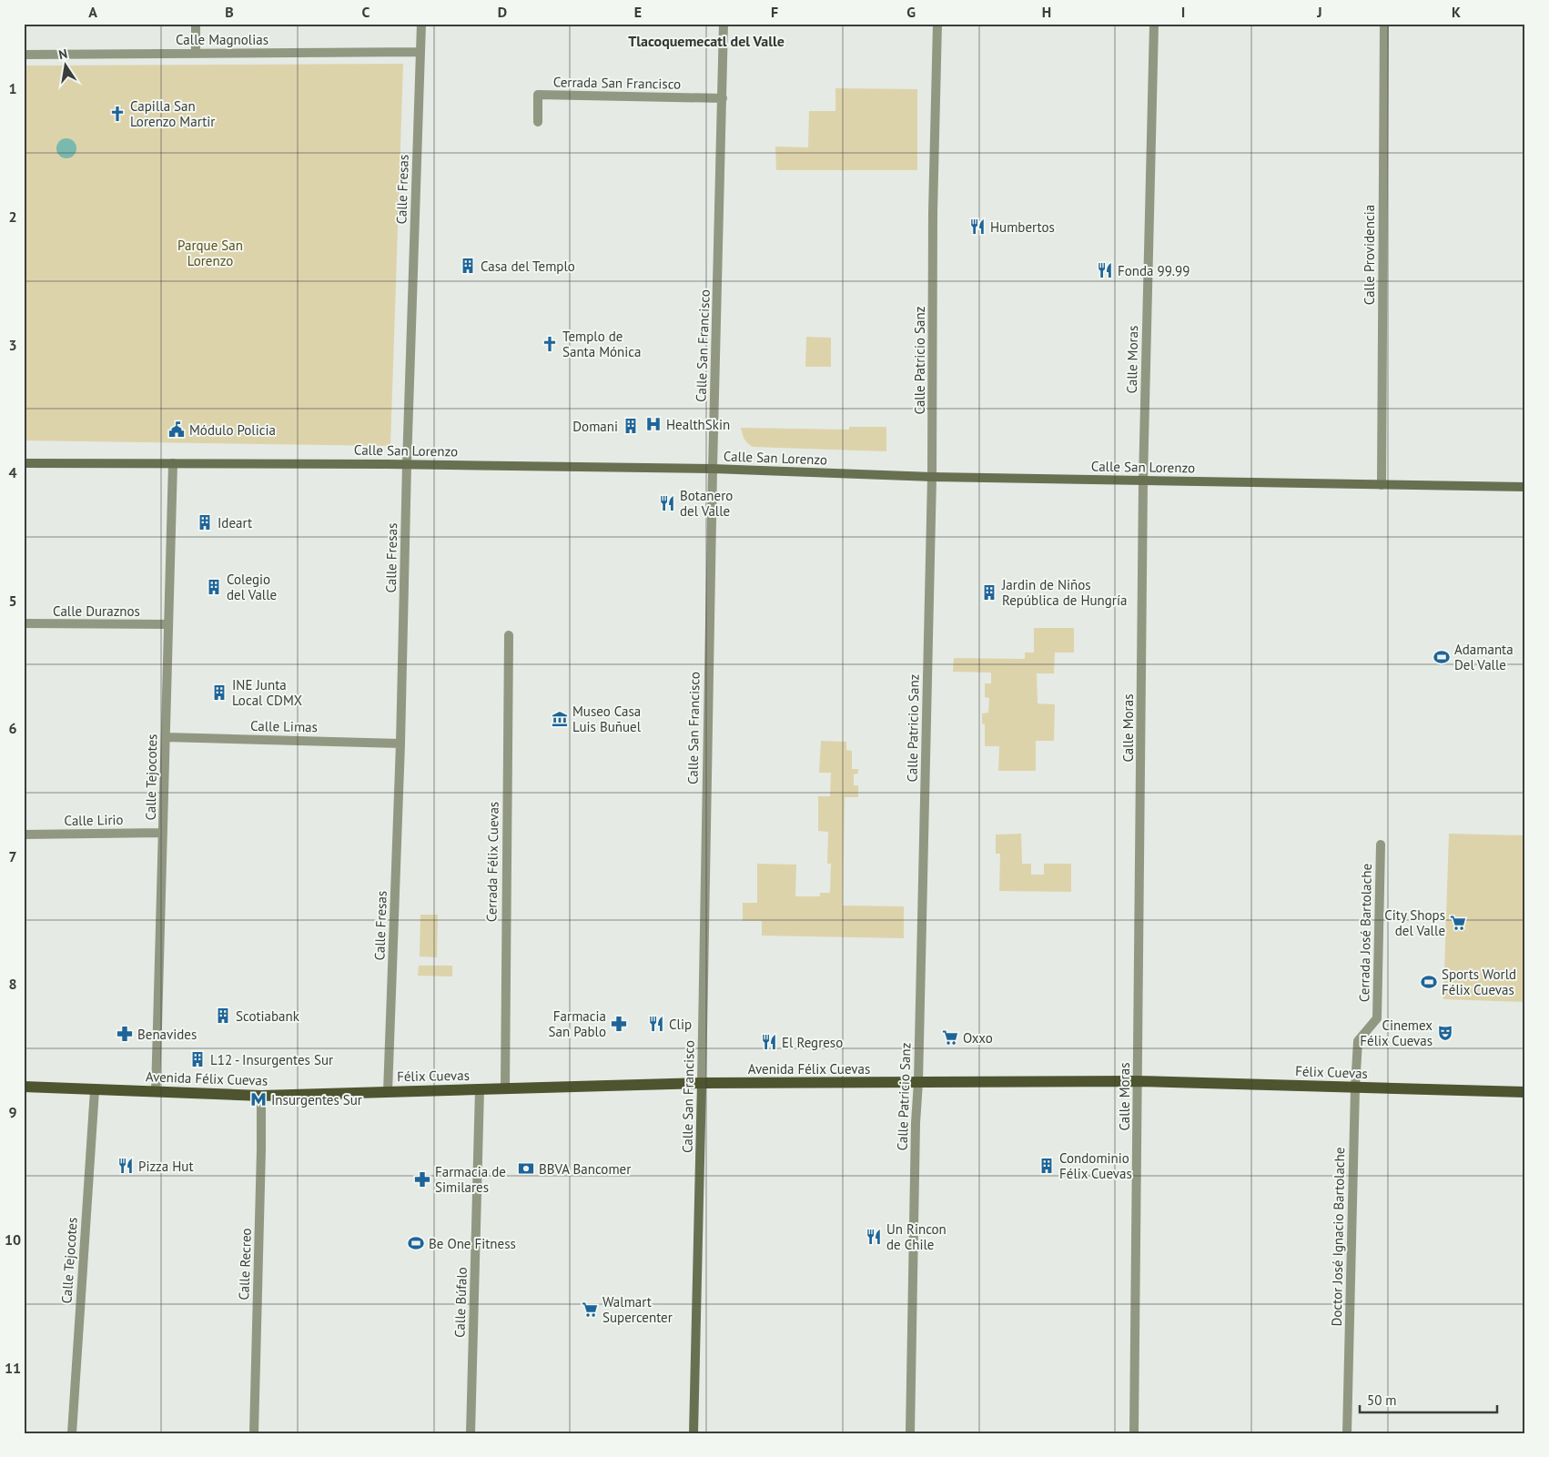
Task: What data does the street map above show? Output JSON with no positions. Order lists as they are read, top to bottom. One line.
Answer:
{"streets":{"main road":["Avenida Félix Cuevas","Félix Cuevas"],"street":["Calle Magnolias","Cerrada San Francisco","Calle Fresas","Calle Providencia","Calle San Francisco","Calle Moras","Calle Patricio Sanz","Calle San Lorenzo","Calle Duraznos","Calle Limas","Calle Tejocotes","Calle Lirio","Cerrada Félix Cuevas","Cerrada José Bartolache","Doctor José Ignacio Bartolache","Calle Recreo","Calle Búfalo"]},"crossings":[["Calle Magnolias","Calle Fresas"],["Cerrada San Francisco","Calle San Francisco"],["Calle Fresas","Calle San Lorenzo"],["Calle Fresas","Calle Limas"],["Calle Fresas","Avenida Félix Cuevas"],["Calle Fresas","Félix Cuevas"],["Calle Providencia","Calle San Lorenzo"],["Calle San Francisco","Calle San Lorenzo"],["Calle San Francisco","Avenida Félix Cuevas"],["Calle Moras","Calle San Lorenzo"],["Calle Moras","Avenida Félix Cuevas"],["Calle Moras","Félix Cuevas"],["Calle Patricio Sanz","Calle San Lorenzo"],["Calle Patricio Sanz","Avenida Félix Cuevas"],["Calle San Lorenzo","Calle Tejocotes"],["Calle Duraznos","Calle Tejocotes"],["Calle Limas","Calle Tejocotes"],["Calle Tejocotes","Calle Lirio"],["Calle Tejocotes","Avenida Félix Cuevas"],["Cerrada Félix Cuevas","Avenida Félix Cuevas"],["Cerrada José Bartolache","Doctor José Ignacio Bartolache"],["Avenida Félix Cuevas","Félix Cuevas"],["Avenida Félix Cuevas","Calle Recreo"],["Avenida Félix Cuevas","Calle Búfalo"],["Félix Cuevas","Doctor José Ignacio Bartolache"],["Félix Cuevas","Calle Búfalo"]],"districts":["Tlacoquemecatl del Valle"],"parks":["Parque San Lorenzo"],"places":{"church":["Capilla San Lorenzo Martir","Templo de Santa Mónica"],"restaurant":["Humbertos","Fonda 99.99","Botanero del Valle","Clip","El Regreso","Pizza Hut","Un Rincon de Chile"],"building":["Casa del Templo","Domani","Ideart","Colegio del Valle","Jardin de Niños República de Hungría","INE Junta Local CDMX","Scotiabank","L12 - Insurgentes Sur","Condominio Félix Cuevas"],"hospital":["HealthSkin"],"public building":["Módulo Policia"],"sports":["Adamanta Del Valle","Sports World Félix Cuevas","Be One Fitness"],"museum":["Museo Casa Luis Buñuel"],"supermarket":["City Shops del Valle","Oxxo","Walmart Supercenter"],"pharmacy":["Farmacia San Pablo","Benavides","Farmacia de Similares"],"theatre":["Cinemex Félix Cuevas"],"metro station":["Insurgentes Sur"],"bank":["BBVA Bancomer"]},"scale_bar":"50 m","north":"top","grid":{"columns":["A","B","C","D","E","F","G","H","I","J","K"],"rows":["1","2","3","4","5","6","7","8","9","10","11"]}}
